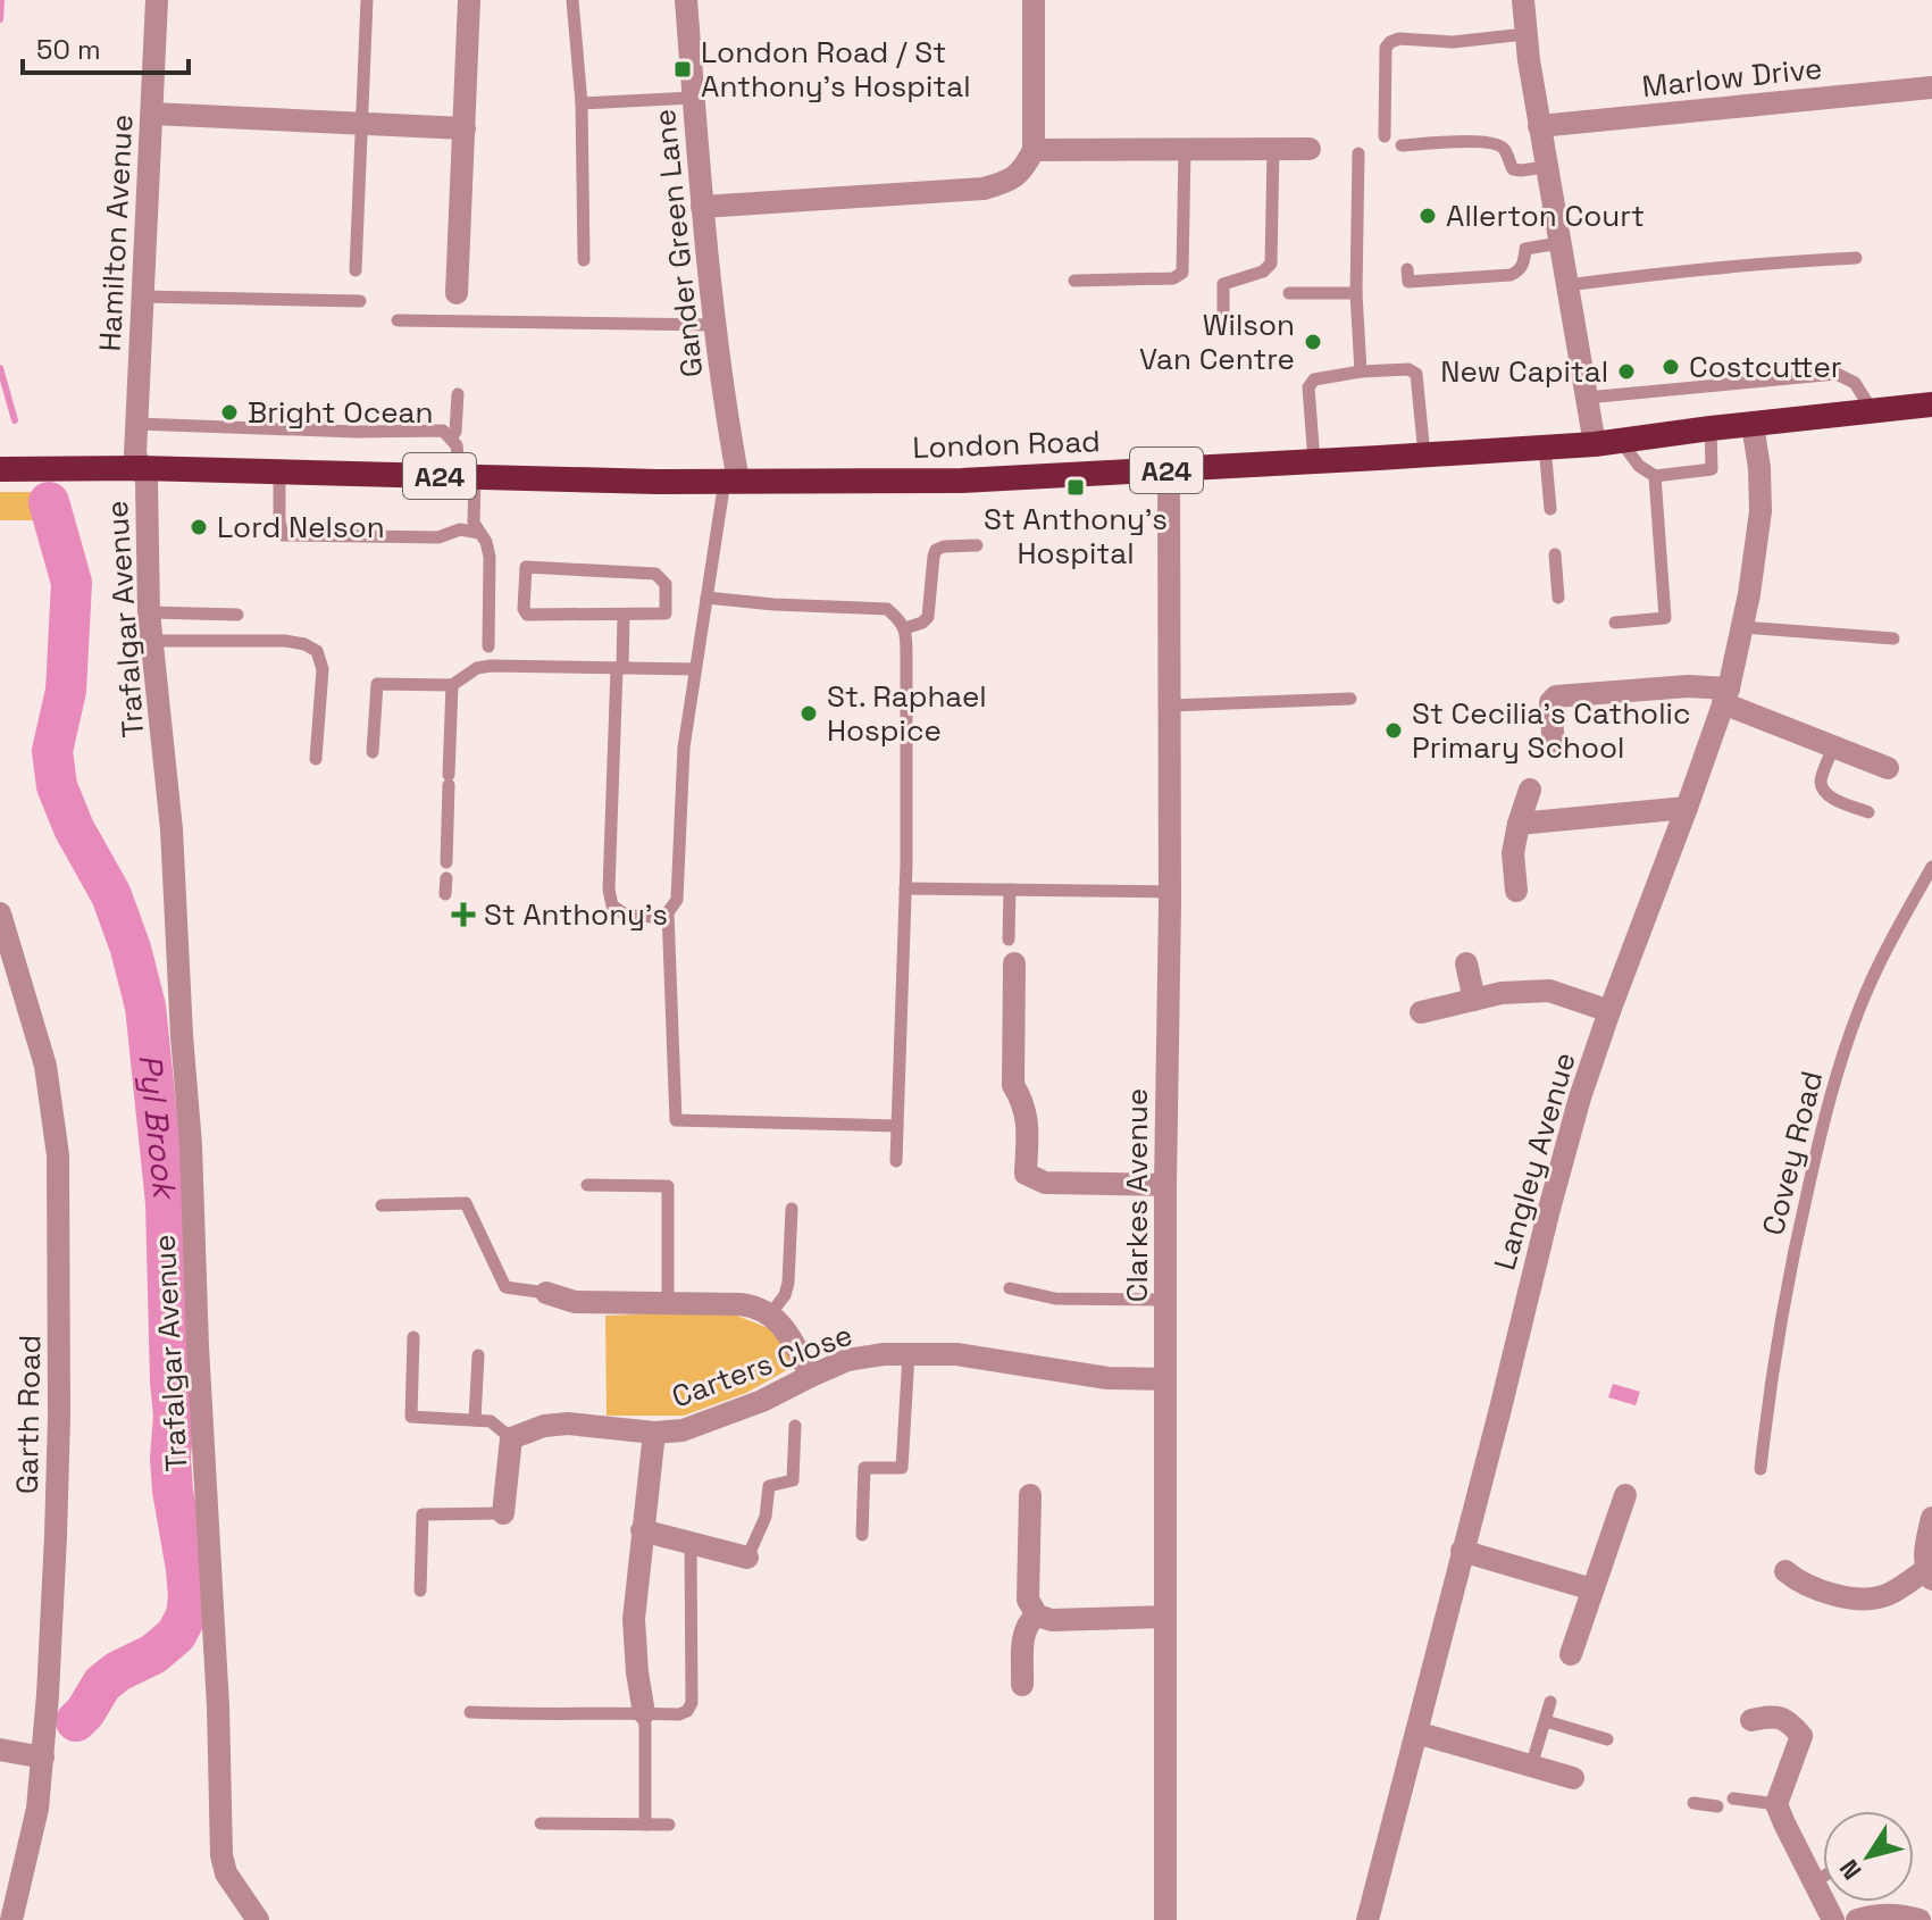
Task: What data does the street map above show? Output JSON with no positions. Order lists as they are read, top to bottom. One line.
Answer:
{"streets":{"highway":["London Road","A24"],"street":["Marlow Drive","Hamilton Avenue","Gander Green Lane","Trafalgar Avenue","Langley Avenue","Clarkes Avenue","Carters Close","Garth Road"],"lane":["Covey Road"]},"crossings":[["Hamilton Avenue","London Road"],["Hamilton Avenue","Trafalgar Avenue"],["Gander Green Lane","London Road"],["London Road","Trafalgar Avenue"],["London Road","Langley Avenue"],["London Road","Clarkes Avenue"],["Clarkes Avenue","Carters Close"]],"water":["Pyl Brook"],"places":{"transit":["London Road / St Anthony's Hospital","St Anthony's Hospital"],"other":["Allerton Court","Wilson Van Centre","Costcutter","New Capital","Bright Ocean","Lord Nelson","St. Raphael Hospice","St Cecilia's Catholic Primary School"],"health":["St Anthony's"]},"scale_bar":"50 m","north":"bottom left"}
